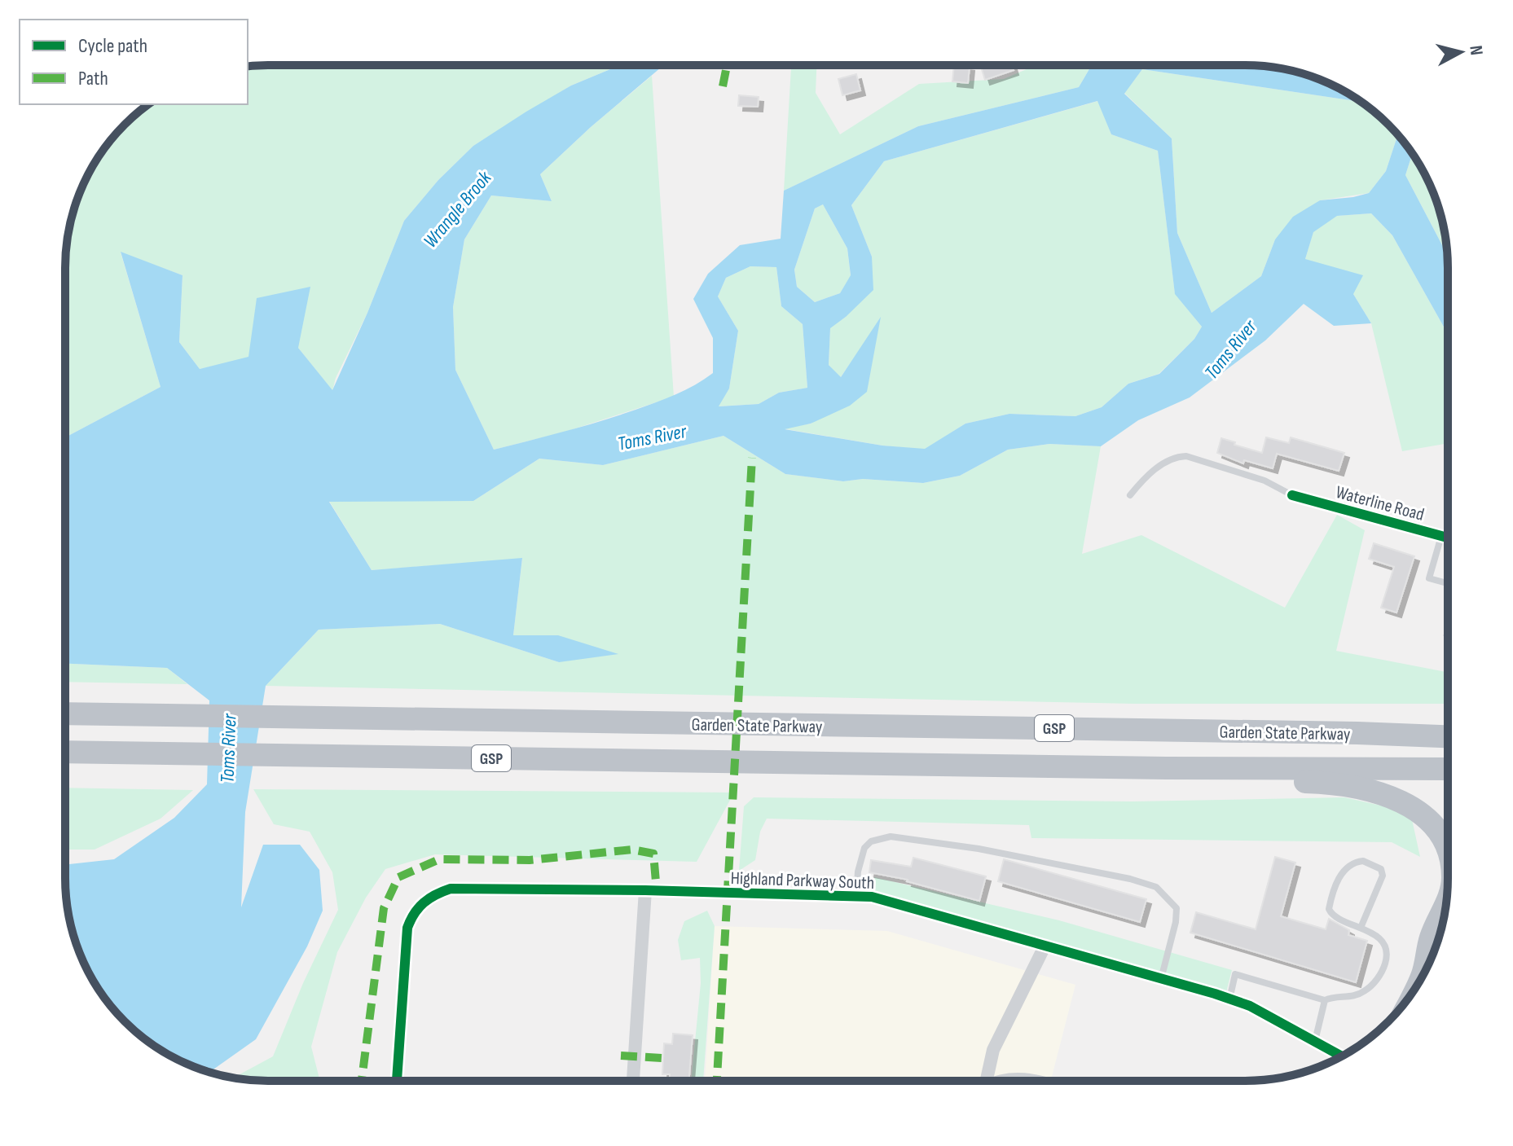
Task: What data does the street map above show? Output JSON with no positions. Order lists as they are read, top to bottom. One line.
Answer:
{"streets":{"highway":["Garden State Parkway","GSP"],"street":["Waterline Road","Highland Parkway South"]},"water":["Wrangle Brook","Toms River"],"legend":["Cycle path","Path"],"north":"right"}
